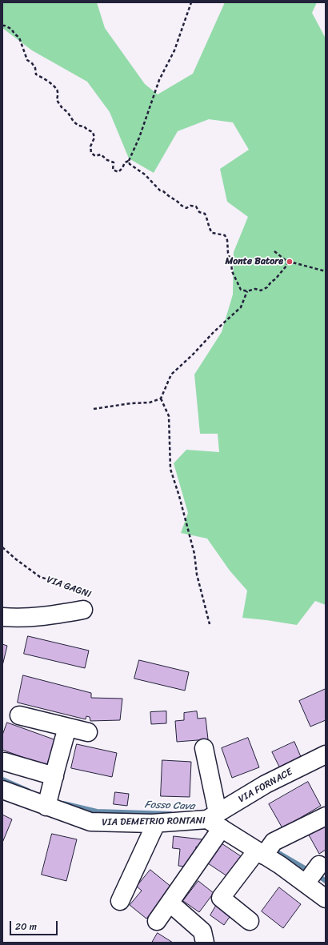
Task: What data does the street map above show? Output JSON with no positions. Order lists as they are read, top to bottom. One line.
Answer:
{"streets":{"street":["VIA GAGNI","VIA FORNACE","VIA DEMETRIO RONTANI"]},"crossings":[["VIA FORNACE","VIA DEMETRIO RONTANI"]],"water":["Fosso Cava"],"places":["Monte Batore"],"scale_bar":"20 m"}
